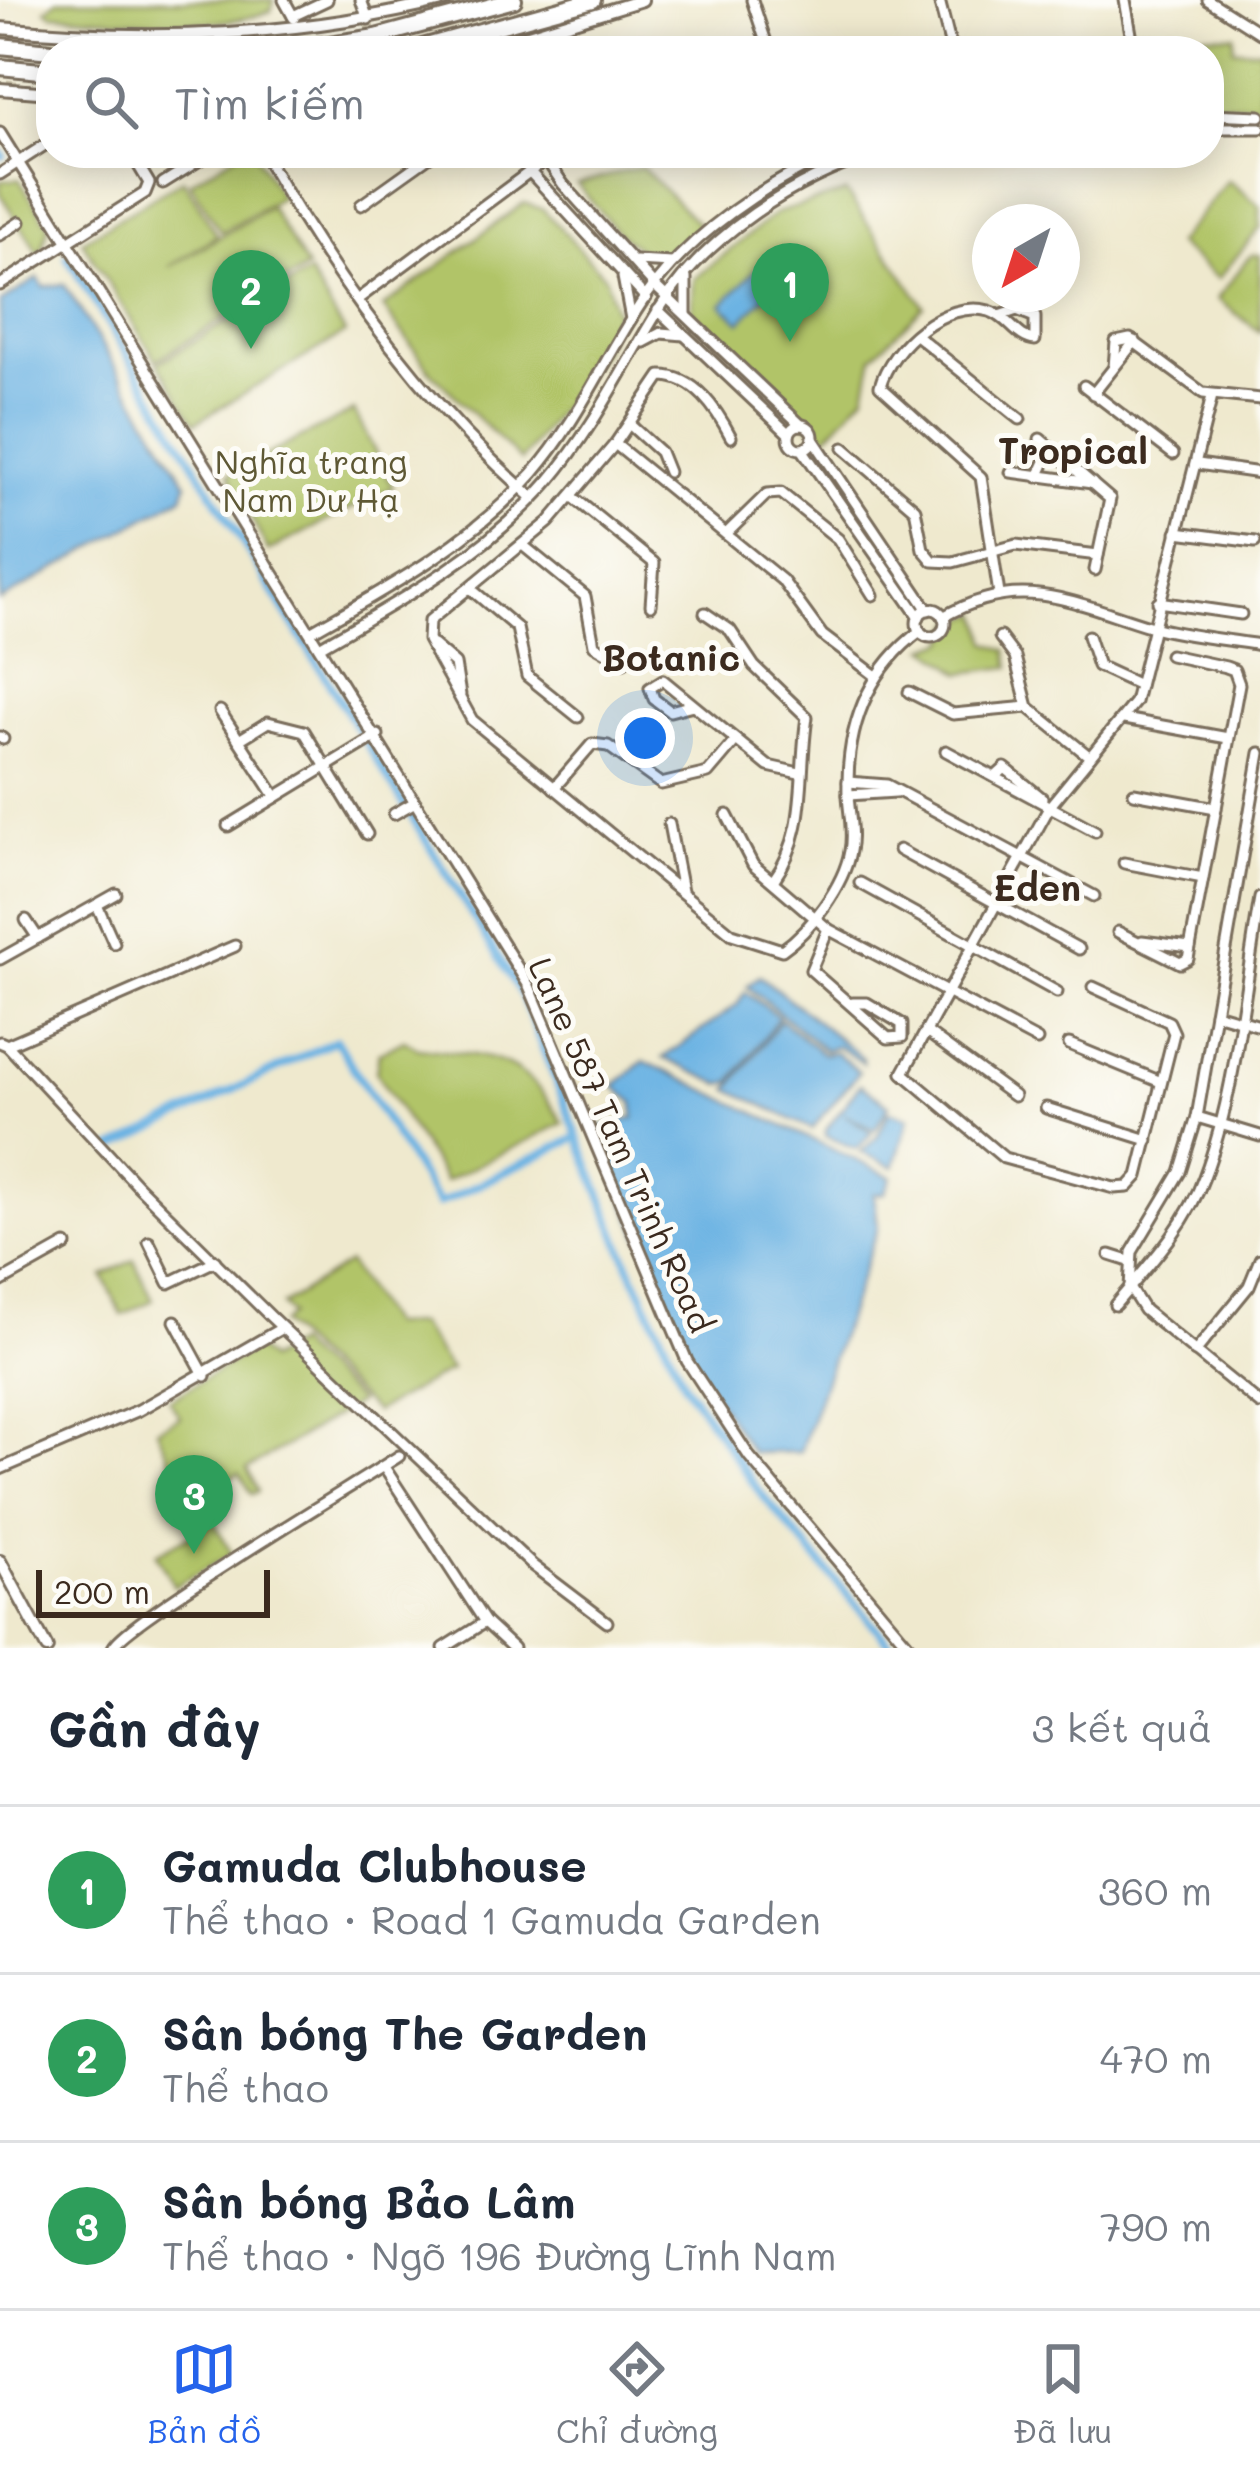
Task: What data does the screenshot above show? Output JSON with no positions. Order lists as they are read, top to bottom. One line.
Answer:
{"streets":{"street":["Lane 587 Tam Trinh Road"]},"districts":["Tropical","Botanic","Eden"],"parks":["Nghĩa trang Nam Dư Hạ"],"scale_bar":"200 m","north":"bottom left","page":{"search":"Tìm kiếm","pins":["1","2","3"],"scale":"200 m","heading":["Gần đây","3 kết quả"],"list":[{"mark":"1","name":"Gamuda Clubhouse","note":"Thể thao · Road 1 Gamuda Garden","value":"360 m"},{"mark":"2","name":"Sân bóng The Garden","note":"Thể thao","value":"470 m"},{"mark":"3","name":"Sân bóng Bảo Lâm","note":"Thể thao · Ngõ 196 Đường Lĩnh Nam","value":"790 m"}],"nav":["Bản đồ","Chỉ đường","Đã lưu"]}}
